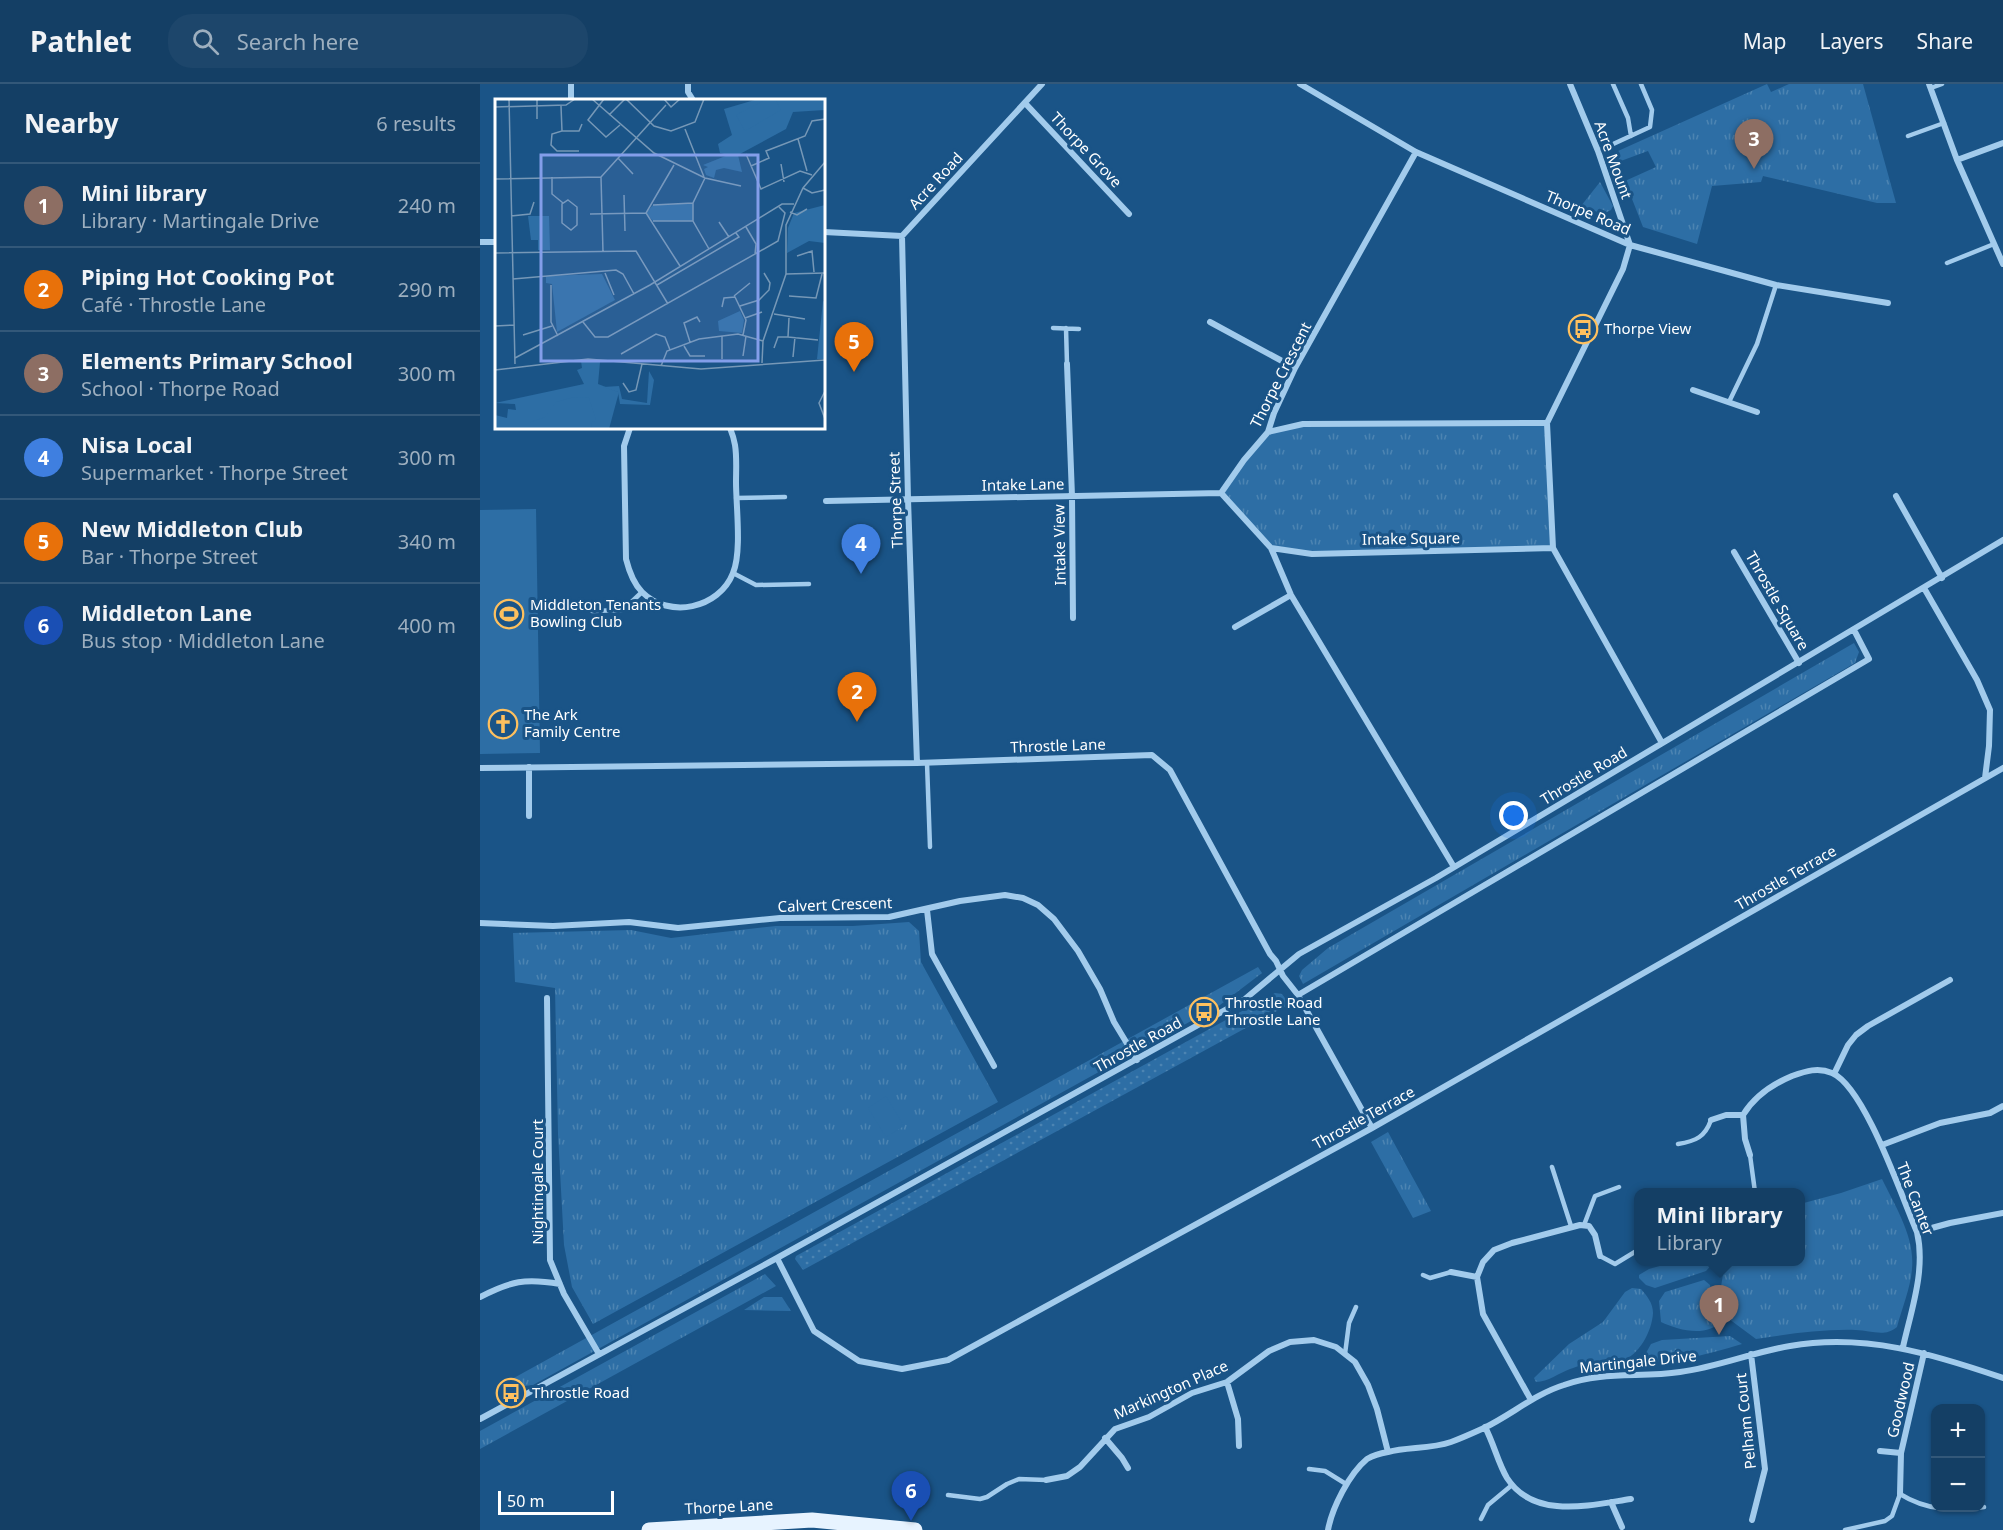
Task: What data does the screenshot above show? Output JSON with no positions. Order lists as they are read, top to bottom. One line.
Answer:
{"streets":{"main road":["Thorpe Lane"],"street":["Thorpe Grove","Acre Mount","Acre Road","Thorpe Road","Thorpe Crescent","Intake Lane","Thorpe Street","Intake Square","Intake View","Throstle Square","Throstle Lane","Throstle Road","Throstle Terrace","Calvert Crescent","Nightingale Court","The Canter","Martingale Drive","Markington Place","Goodwood","Pelham Court"]},"crossings":[["Thorpe Grove","Acre Road"],["Acre Mount","Thorpe Road"],["Acre Road","Thorpe Street"],["Thorpe Road","Thorpe Crescent"],["Thorpe Crescent","Intake Lane"],["Intake Lane","Thorpe Street"],["Intake Lane","Intake View"],["Thorpe Street","Throstle Lane"],["Throstle Square","Throstle Road"],["Throstle Lane","Throstle Road"],["Throstle Lane","Throstle Terrace"],["Throstle Road","Throstle Terrace"],["Throstle Road","Calvert Crescent"],["Throstle Road","Nightingale Court"],["The Canter","Martingale Drive"],["Martingale Drive","Markington Place"],["Martingale Drive","Goodwood"],["Martingale Drive","Pelham Court"]],"places":{"bus stop":["Thorpe View","Throstle Road Throstle Lane","Throstle Road"],"sports":["Middleton Tenants Bowling Club"],"church":["The Ark Family Centre"]},"scale_bar":"50 m","page":{"header":"Pathlet","search":"Search here","nav":["Map","Layers","Share"],"heading":["Nearby","6 results"],"pins":["3","5","4","2","1","6"],"list":[{"mark":"1","name":"Mini library","note":"Library · Martingale Drive","value":"240 m"},{"mark":"2","name":"Piping Hot Cooking Pot","note":"Café · Throstle Lane","value":"290 m"},{"mark":"3","name":"Elements Primary School","note":"School · Thorpe Road","value":"300 m"},{"mark":"4","name":"Nisa Local","note":"Supermarket · Thorpe Street","value":"300 m"},{"mark":"5","name":"New Middleton Club","note":"Bar · Thorpe Street","value":"340 m"},{"mark":"6","name":"Middleton Lane","note":"Bus stop · Middleton Lane","value":"400 m"}],"popup":["Mini library","Library"],"map_buttons":["+","−"],"scale":"50 m"}}
